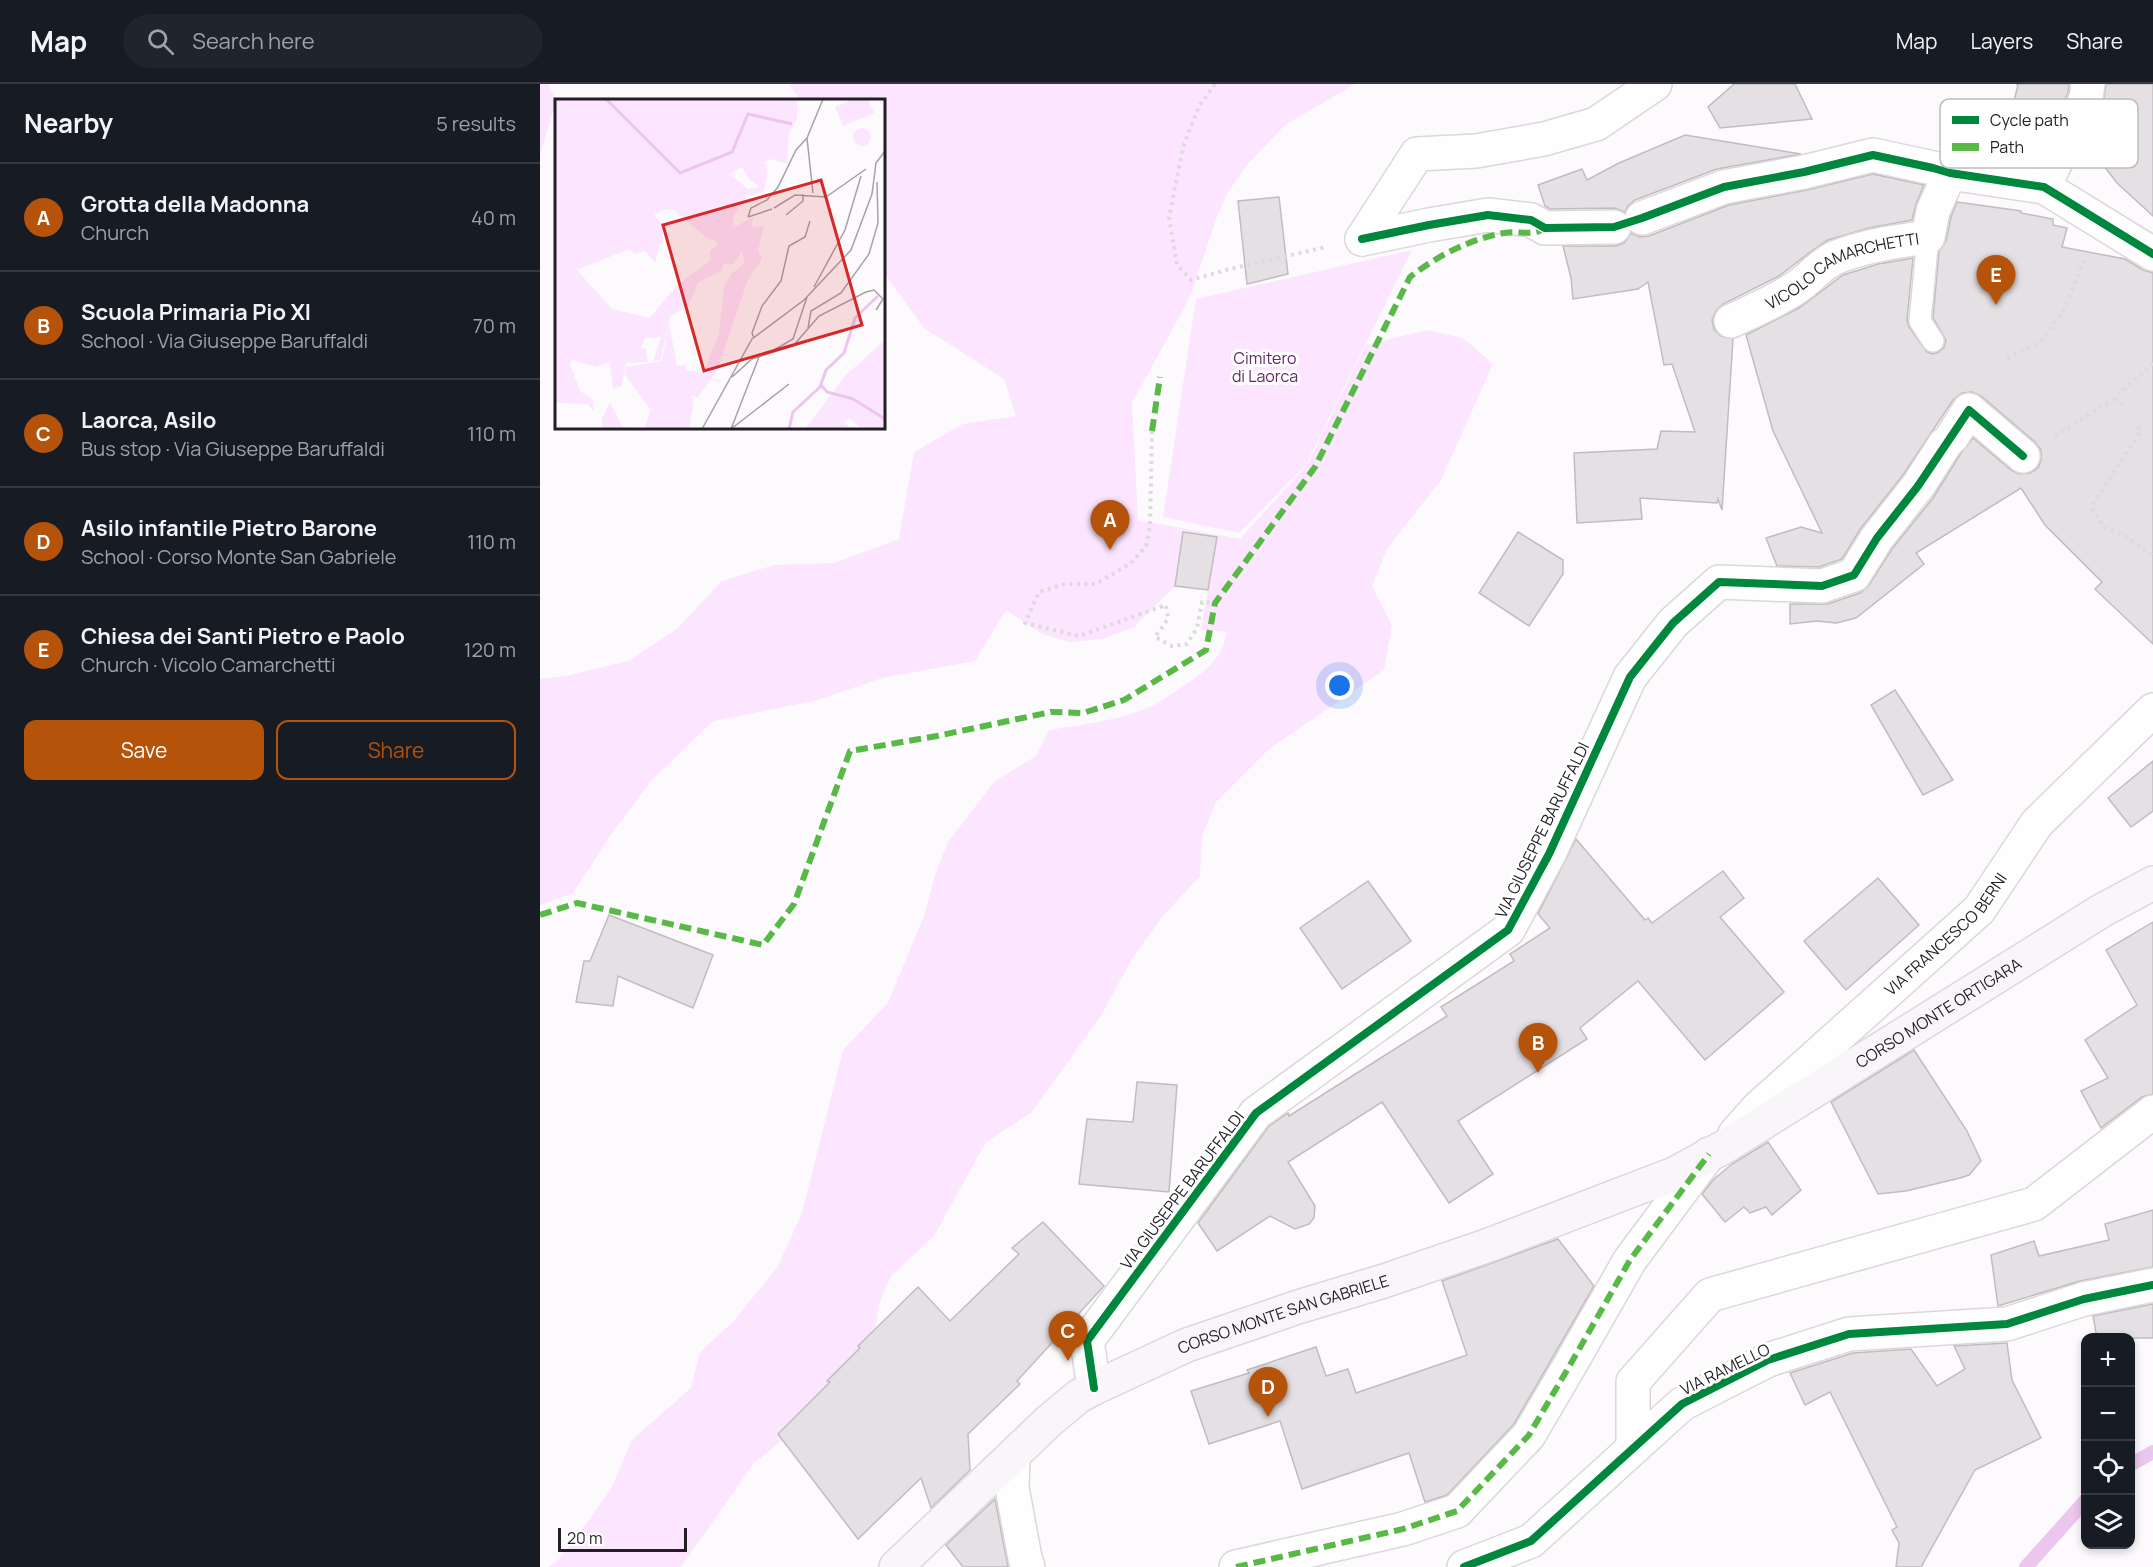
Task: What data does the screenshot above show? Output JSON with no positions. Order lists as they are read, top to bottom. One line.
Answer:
{"streets":{"main road":["CORSO MONTE ORTIGARA","CORSO MONTE SAN GABRIELE"],"street":["VICOLO CAMARCHETTI","VIA GIUSEPPE BARUFFALDI","VIA FRANCESCO BERNI","VIA RAMELLO"]},"crossings":[["VIA GIUSEPPE BARUFFALDI","CORSO MONTE SAN GABRIELE"],["VIA FRANCESCO BERNI","CORSO MONTE ORTIGARA"],["VIA FRANCESCO BERNI","CORSO MONTE SAN GABRIELE"],["CORSO MONTE ORTIGARA","CORSO MONTE SAN GABRIELE"]],"parks":["Cimitero di Laorca"],"legend":["Cycle path","Path"],"scale_bar":"20 m","page":{"header":"Map","search":"Search here","nav":["Map","Layers","Share"],"heading":["Nearby","5 results"],"list":[{"mark":"A","name":"Grotta della Madonna","note":"Church","value":"40 m"},{"mark":"B","name":"Scuola Primaria Pio XI","note":"School · Via Giuseppe Baruffaldi","value":"70 m"},{"mark":"C","name":"Laorca, Asilo","note":"Bus stop · Via Giuseppe Baruffaldi","value":"110 m"},{"mark":"D","name":"Asilo infantile Pietro Barone","note":"School · Corso Monte San Gabriele","value":"110 m"},{"mark":"E","name":"Chiesa dei Santi Pietro e Paolo","note":"Church · Vicolo Camarchetti","value":"120 m"}],"pins":["E","A","B","C","D"],"buttons":["Save","Share"],"map_buttons":["+","−"],"scale":"20 m"}}
